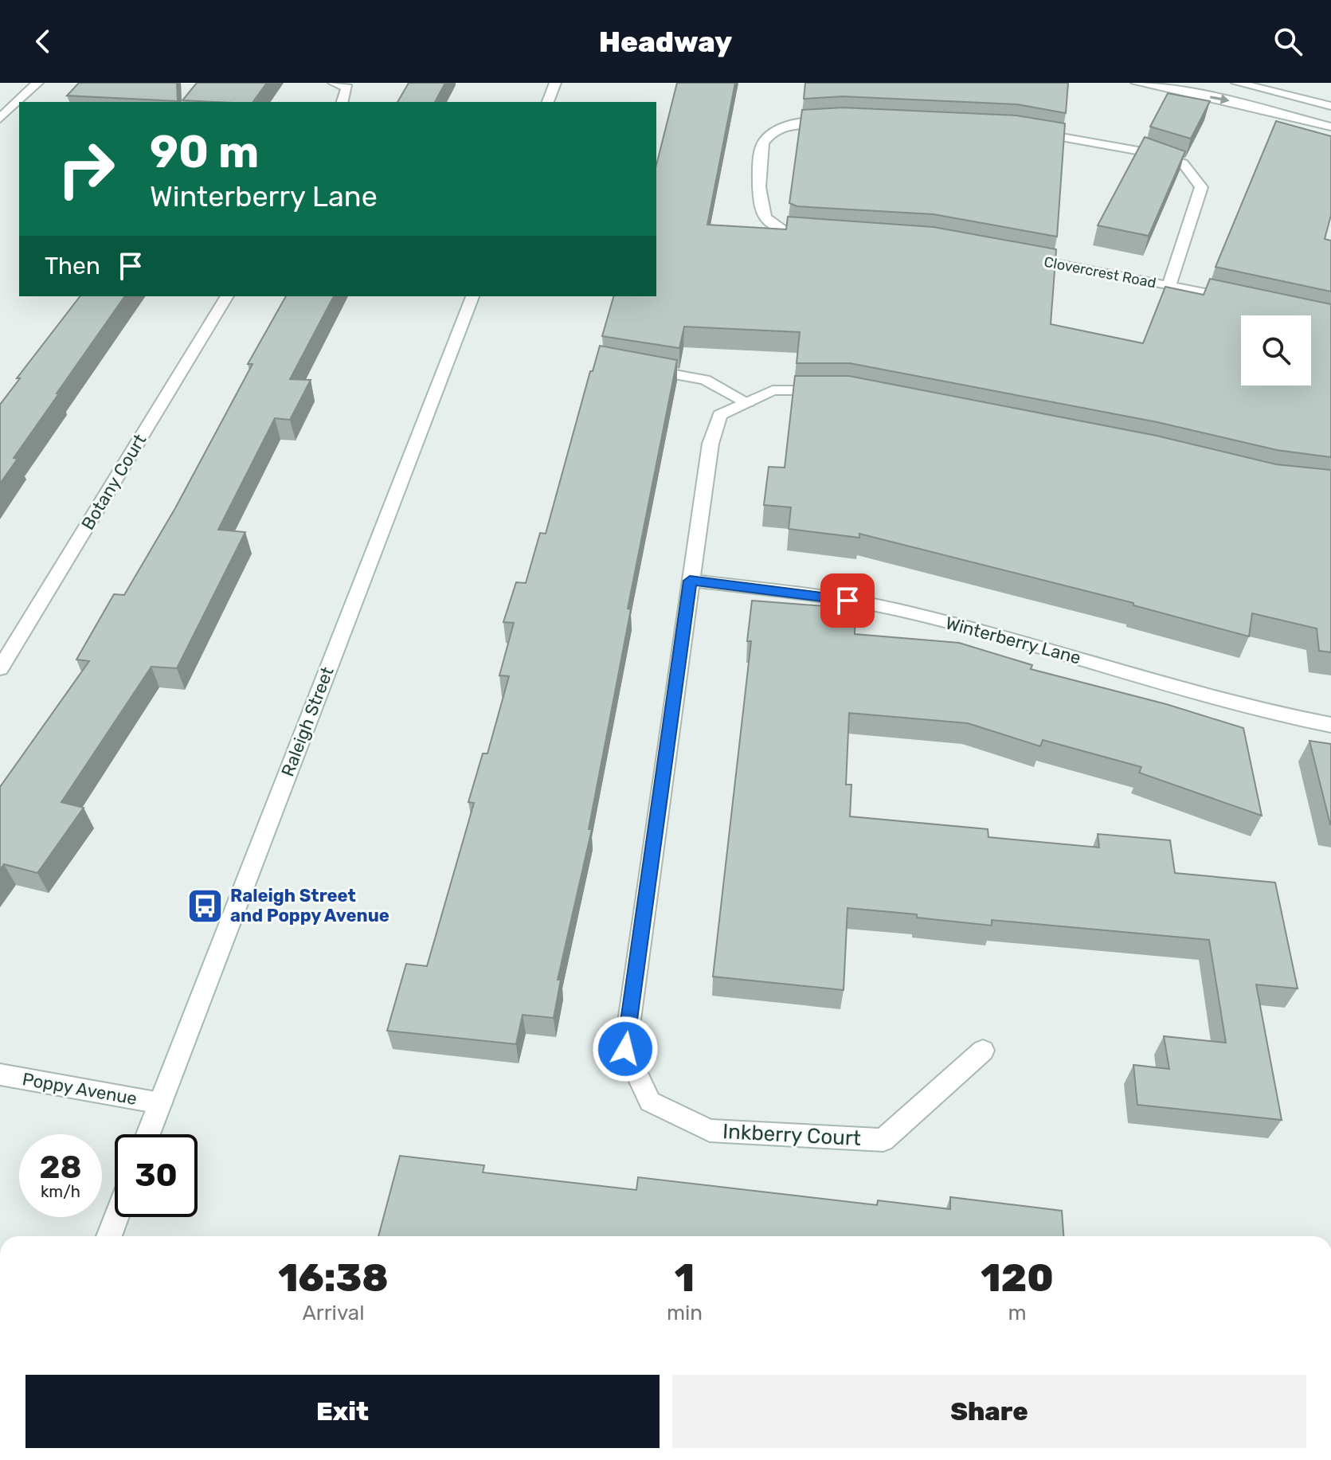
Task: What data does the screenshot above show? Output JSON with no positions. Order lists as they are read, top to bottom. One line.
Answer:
{"streets":{"street":["Clovercrest Road","Botany Court","Winterberry Lane","Raleigh Street","Poppy Avenue","Inkberry Court"]},"crossings":[["Winterberry Lane","Inkberry Court"],["Raleigh Street","Poppy Avenue"]],"places":{"bus stop":["Raleigh Street and Poppy Avenue"]},"page":{"header":"Headway","turn":["90 m","Winterberry Lane"],"then":"Then","speed":"28 km/h","limit":"30","eta":["16:38","Arrival","1","min","120","m"],"buttons":["Exit","Share"]}}
